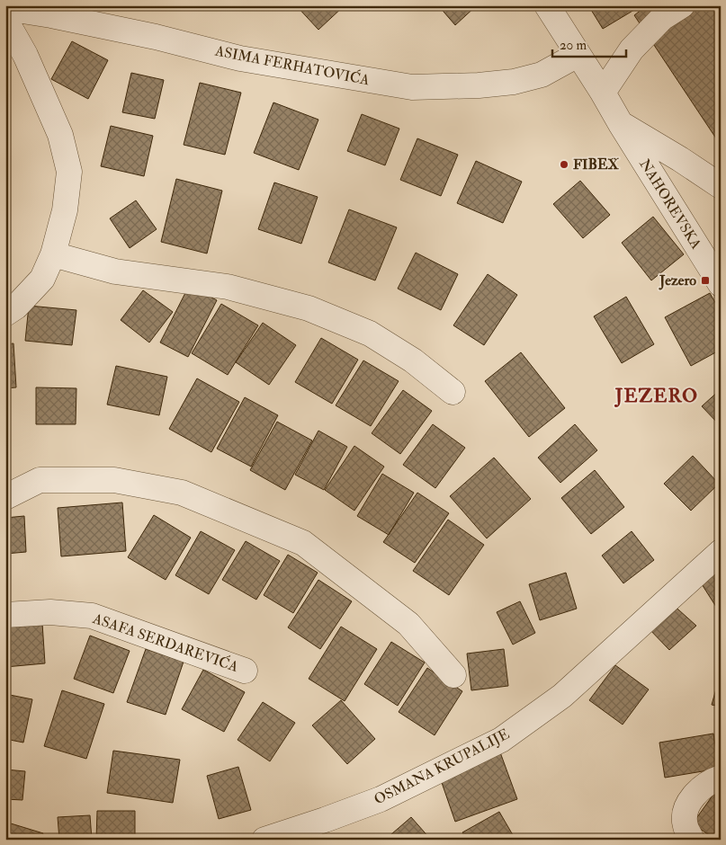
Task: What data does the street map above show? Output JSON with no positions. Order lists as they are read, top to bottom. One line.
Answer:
{"streets":{"street":["ASIMA FERHATOVIĆA","NAHOREVSKA","ASAFA SERDAREVIĆA","OSMANA KRUPALIJE"]},"crossings":[["ASIMA FERHATOVIĆA","NAHOREVSKA"]],"districts":["JEZERO"],"places":{"other":["FIBEX"],"transit":["Jezero"]},"scale_bar":"20 m"}
